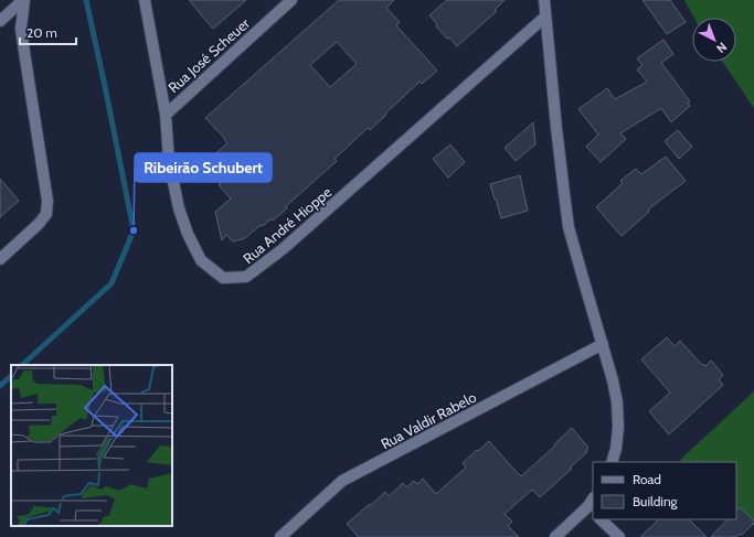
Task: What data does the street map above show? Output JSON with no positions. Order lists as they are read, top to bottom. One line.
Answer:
{"streets":{"street":["Rua José Scheuer","Rua André Hioppe","Rua Valdir Rabelo"]},"crossings":[["Rua José Scheuer","Rua André Hioppe"]],"places":["Ribeirão Schubert"],"legend":["Road","Building"],"scale_bar":"20 m","north":"bottom right"}
